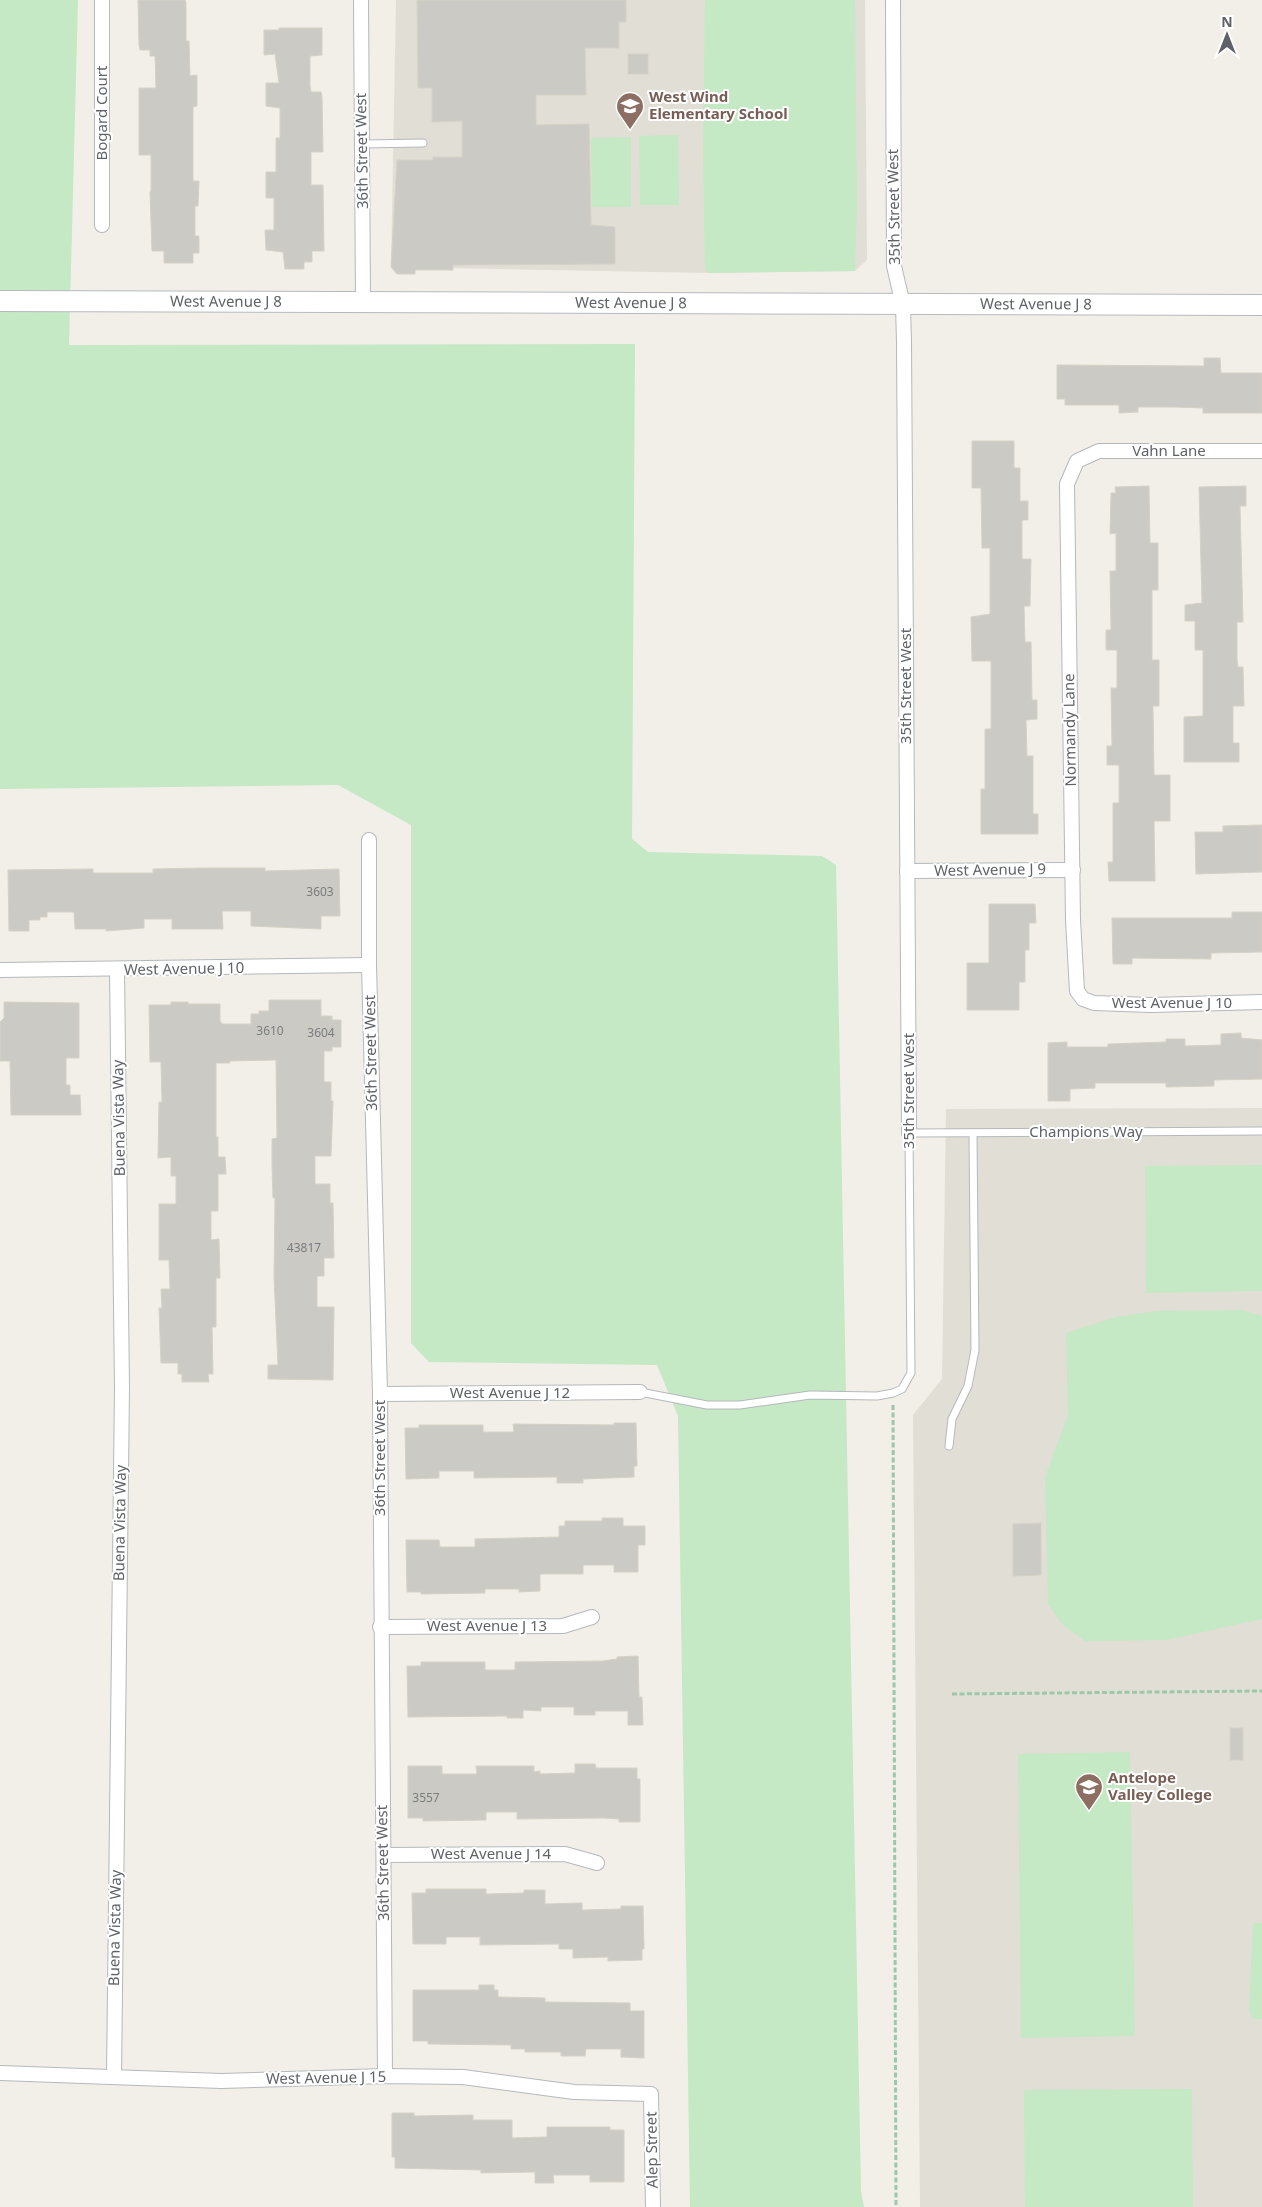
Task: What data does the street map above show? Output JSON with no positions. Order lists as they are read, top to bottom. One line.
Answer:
{"streets":{"street":["Bogard Court","36th Street West","35th Street West","West Avenue J 8","Vahn Lane","Normandy Lane","West Avenue J 9","West Avenue J 10","Buena Vista Way","West Avenue J 12","West Avenue J 13","West Avenue J 14","West Avenue J 15","Alep Street"],"lane":["Champions Way"]},"crossings":[["36th Street West","West Avenue J 8"],["36th Street West","West Avenue J 10"],["36th Street West","West Avenue J 12"],["36th Street West","West Avenue J 13"],["36th Street West","West Avenue J 14"],["36th Street West","West Avenue J 15"],["35th Street West","West Avenue J 8"],["35th Street West","West Avenue J 9"],["35th Street West","Champions Way"],["Vahn Lane","Normandy Lane"],["Normandy Lane","West Avenue J 9"],["Normandy Lane","West Avenue J 10"],["West Avenue J 10","Buena Vista Way"],["Buena Vista Way","West Avenue J 15"],["West Avenue J 15","Alep Street"]],"places":{"school or university":["West Wind Elementary School","Antelope Valley College"]},"house_numbers":["3603","3610","3604","43817","3557"],"north":"top"}
